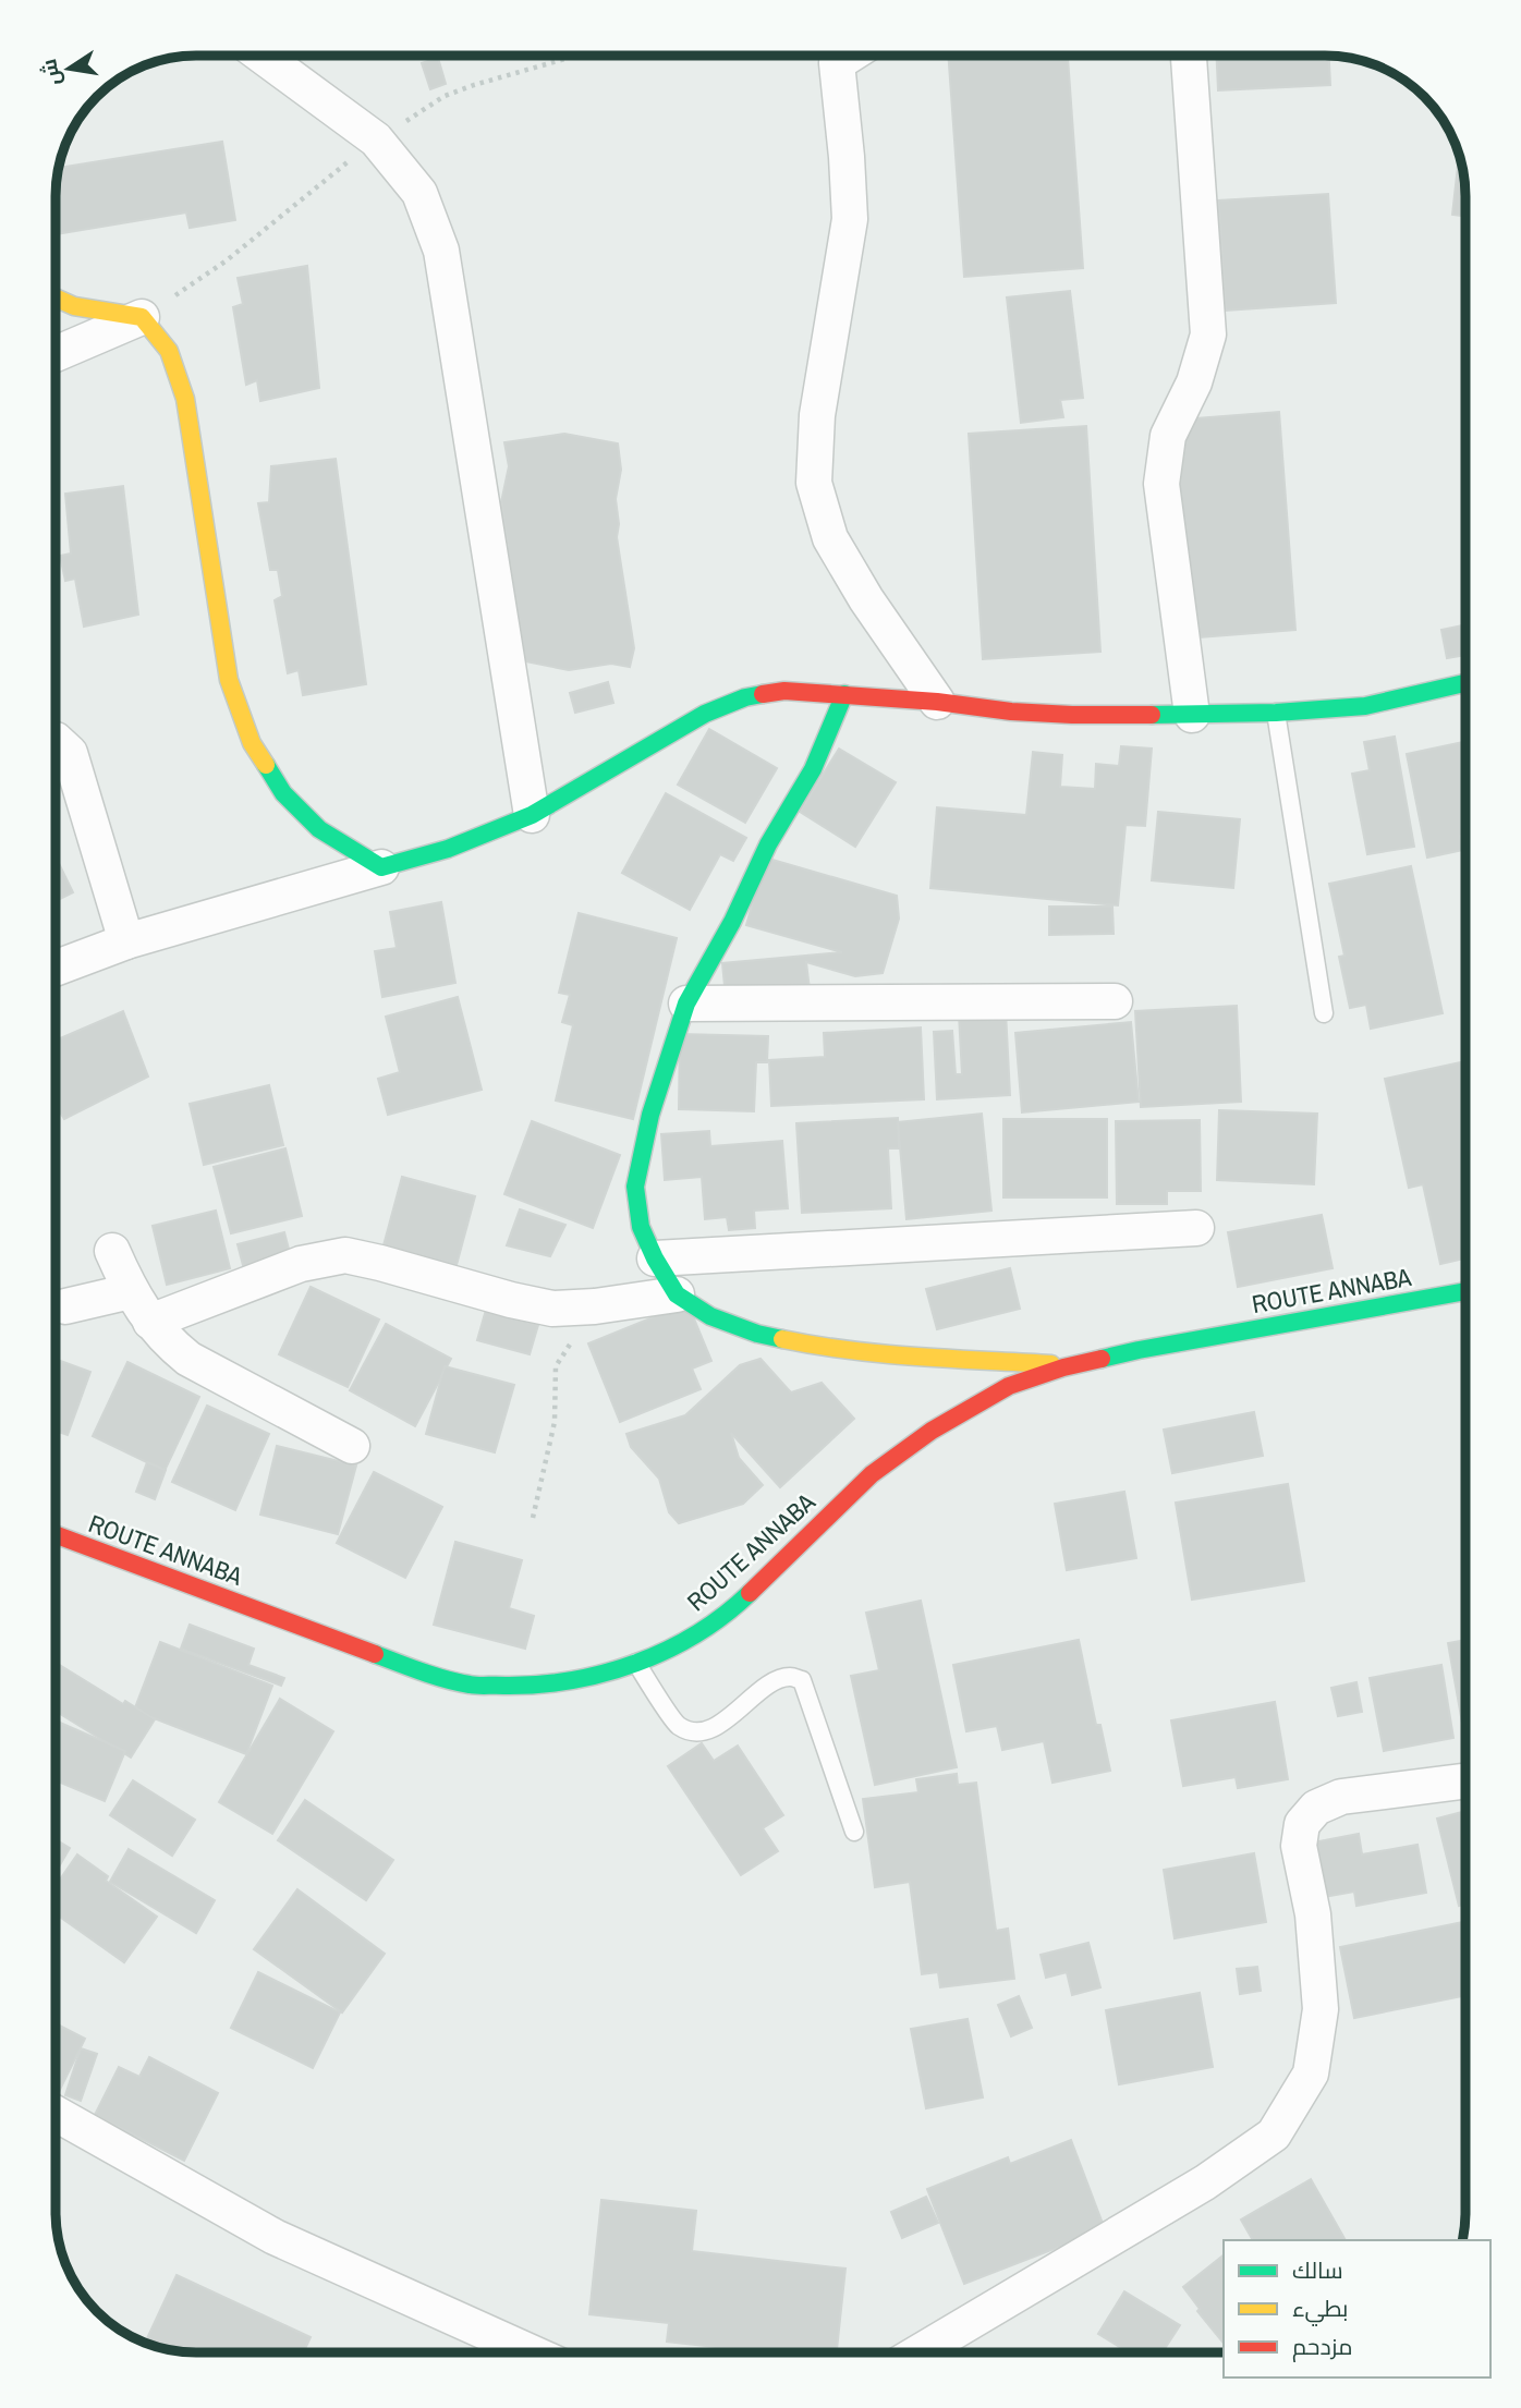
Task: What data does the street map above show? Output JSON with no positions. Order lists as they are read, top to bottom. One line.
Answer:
{"streets":{"street":["ROUTE ANNABA"]},"legend":["سالك","بطيء","مزدحم"],"north":"left"}
